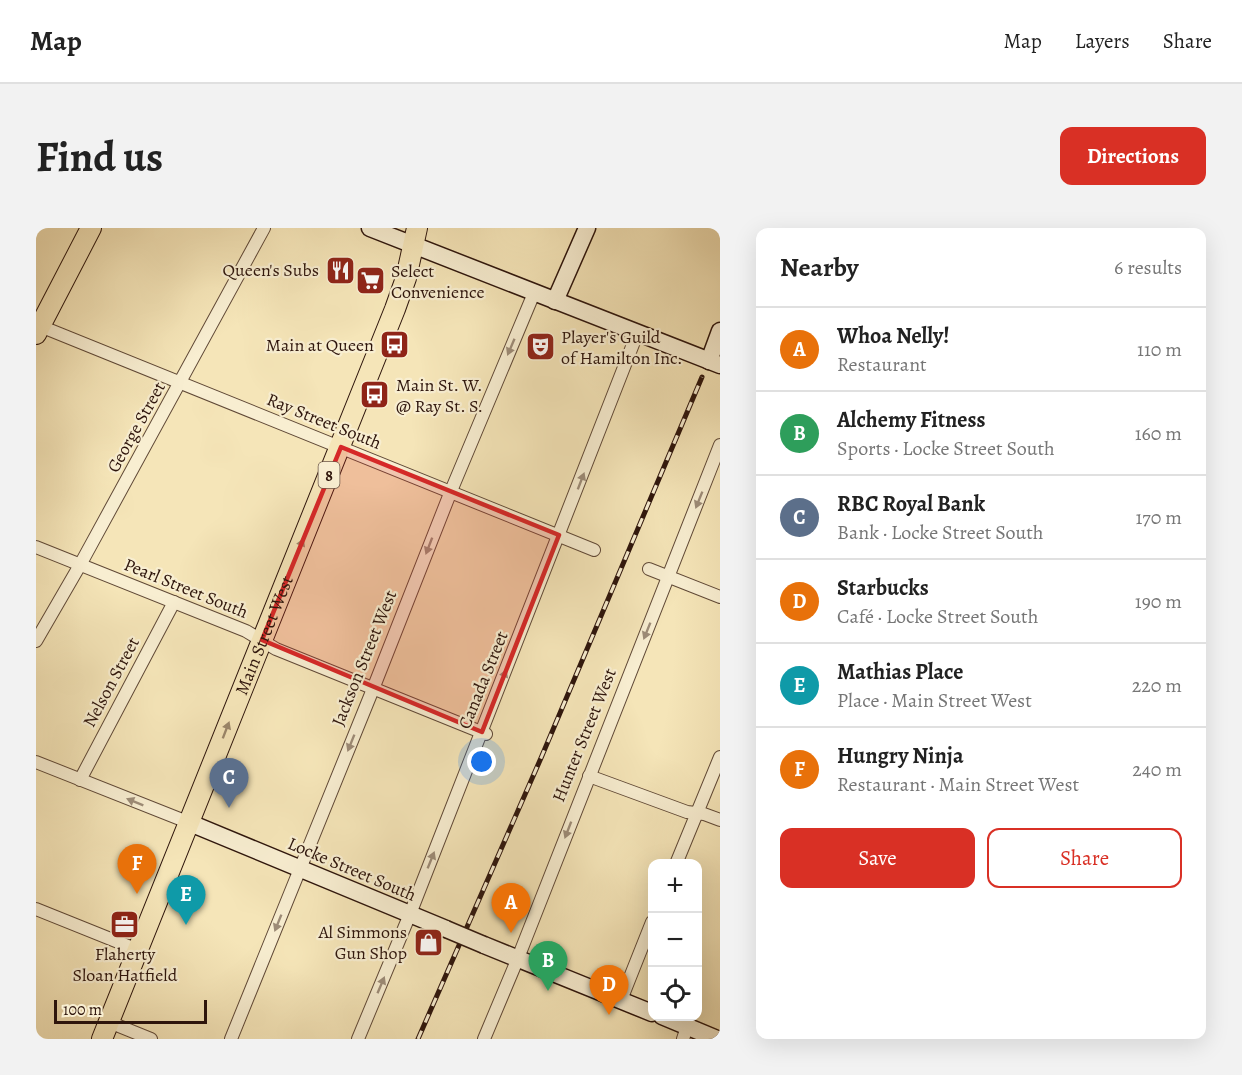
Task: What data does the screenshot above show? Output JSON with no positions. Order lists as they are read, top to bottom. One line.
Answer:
{"streets":{"main road":["8","Main Street West"],"street":["Ray Street South","George Street","Pearl Street South","Jackson Street West","Canada Street","Nelson Street","Hunter Street West","Locke Street South"]},"crossings":[["Ray Street South","George Street"],["Ray Street South","Main Street West"],["Ray Street South","Jackson Street West"],["Ray Street South","Canada Street"],["George Street","Pearl Street South"],["Pearl Street South","Main Street West"],["Pearl Street South","Jackson Street West"],["Pearl Street South","Canada Street"],["Pearl Street South","Nelson Street"],["Main Street West","Locke Street South"],["Jackson Street West","Locke Street South"],["Canada Street","Locke Street South"],["Nelson Street","Locke Street South"],["Hunter Street West","Locke Street South"]],"one_way":["Main Street West","Jackson Street West","Canada Street","Hunter Street West"],"places":{"restaurant":["Queen's Subs"],"supermarket":["Select Convenience"],"bus stop":["Main at Queen","Main St. W. @ Ray St. S."],"theatre":["Player's Guild of Hamilton Inc."],"office":["Flaherty Sloan Hatfield"],"shop":["Al Simmons Gun Shop"]},"scale_bar":"100 m","page":{"header":"Map","nav":["Map","Layers","Share"],"buttons":["Directions",["Save","Share"]],"title":"Find us","heading":["Nearby","6 results"],"list":[{"mark":"A","name":"Whoa Nelly!","note":"Restaurant","value":"110 m"},{"mark":"B","name":"Alchemy Fitness","note":"Sports · Locke Street South","value":"160 m"},{"mark":"C","name":"RBC Royal Bank","note":"Bank · Locke Street South","value":"170 m"},{"mark":"D","name":"Starbucks","note":"Café · Locke Street South","value":"190 m"},{"mark":"E","name":"Mathias Place","note":"Place · Main Street West","value":"220 m"},{"mark":"F","name":"Hungry Ninja","note":"Restaurant · Main Street West","value":"240 m"}],"pins":["C","F","E","A","B","D"],"map_buttons":["+","−"],"scale":"100 m"}}
